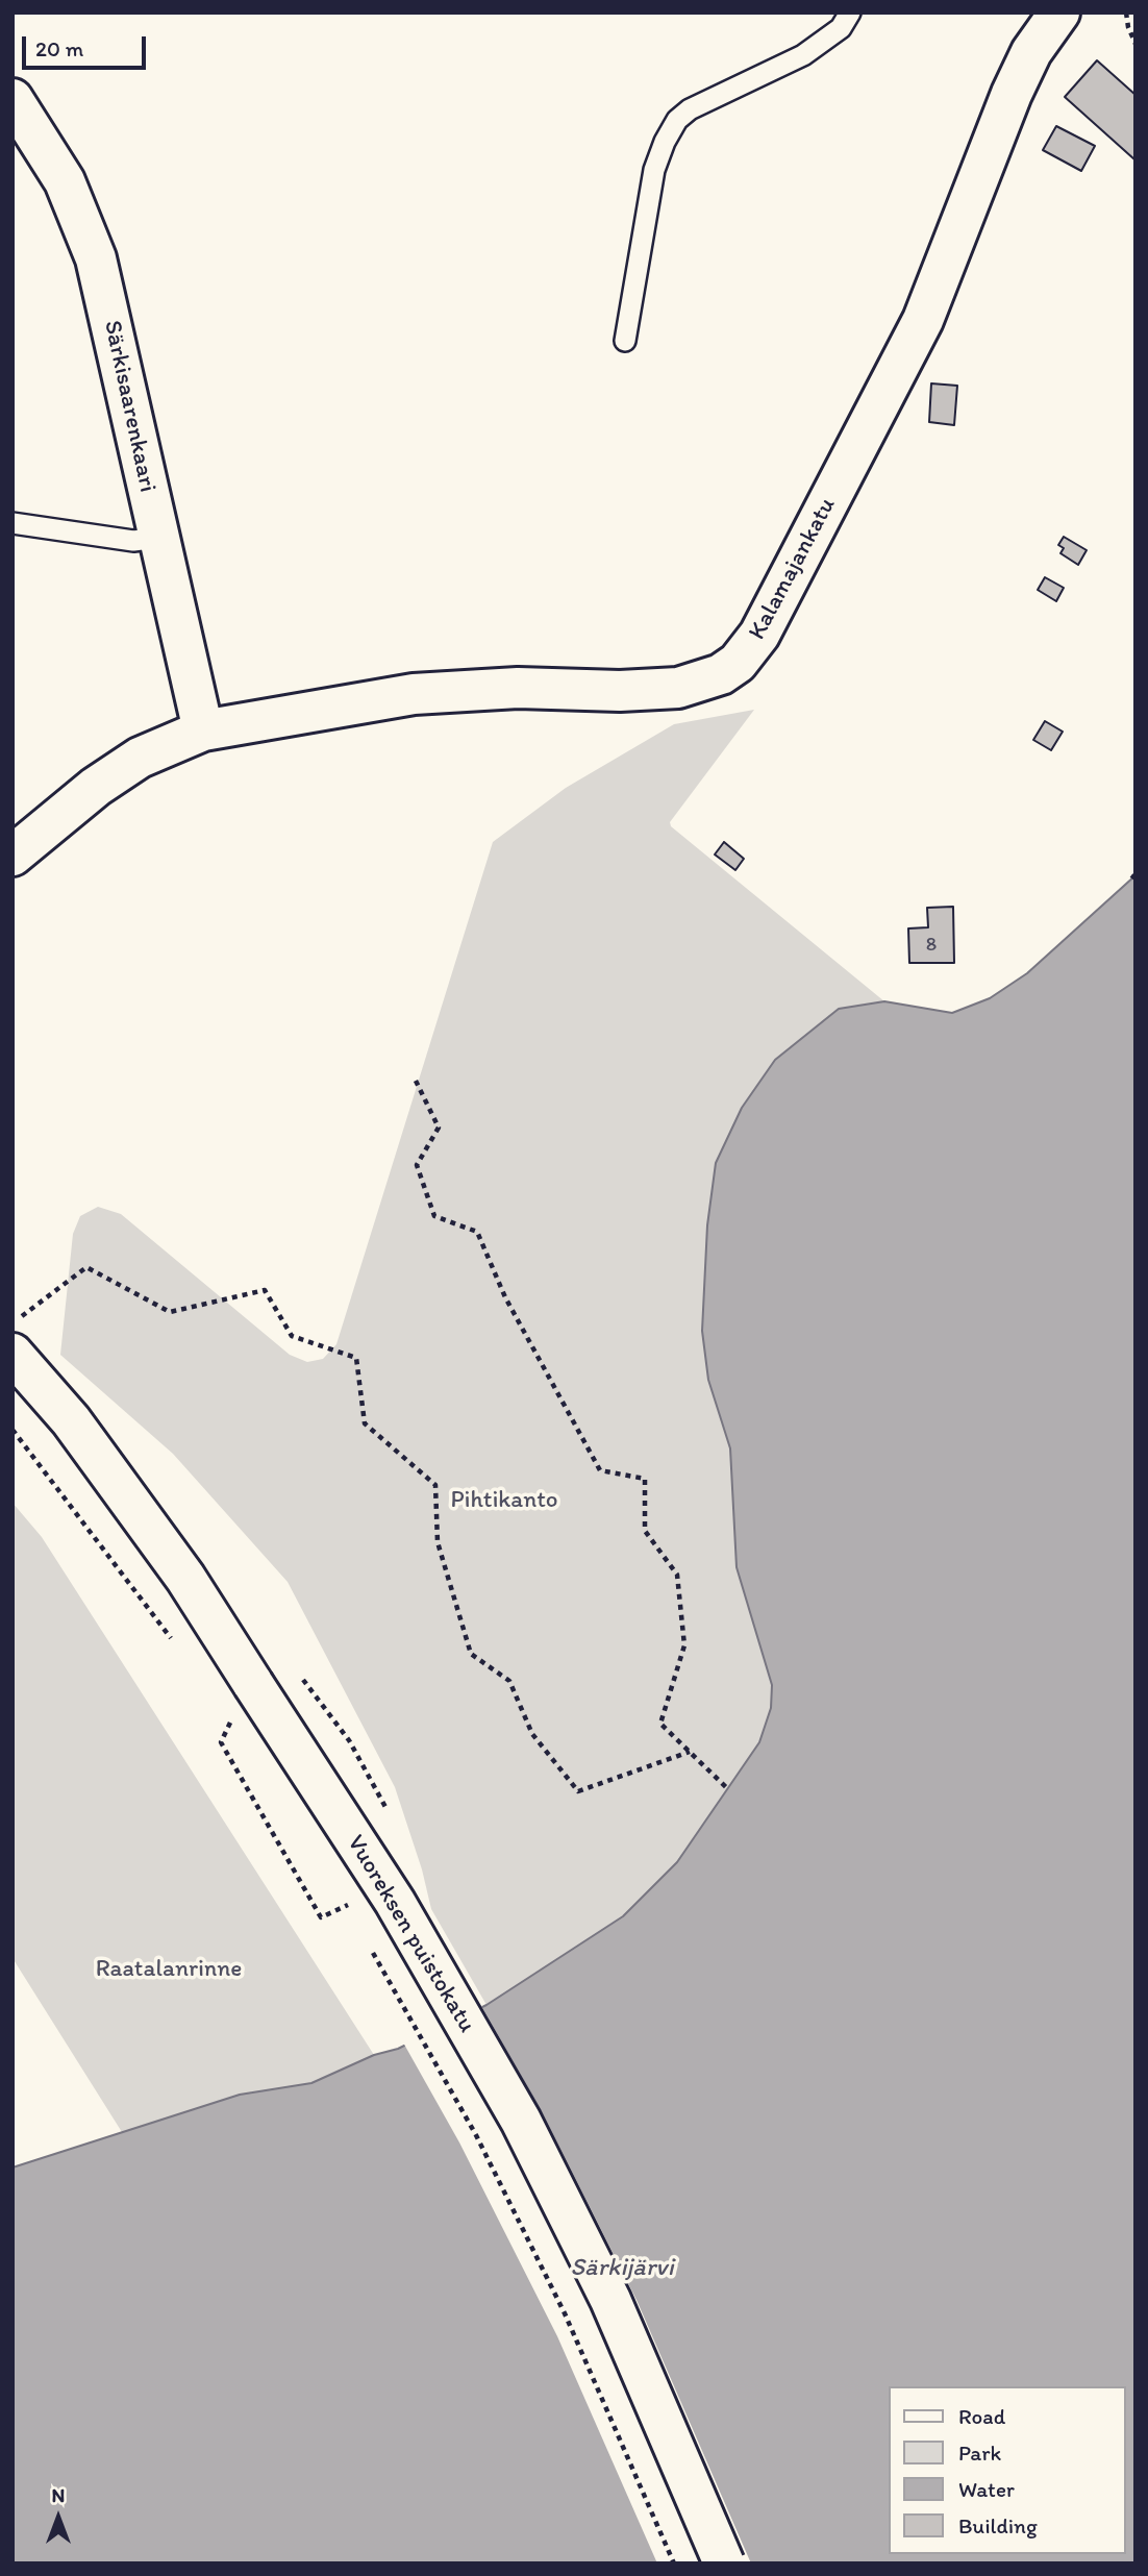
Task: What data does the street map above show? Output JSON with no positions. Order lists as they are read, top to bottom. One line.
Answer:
{"streets":{"street":["Särkisaarenkaari","Kalamajankatu","Vuoreksen puistokatu"]},"crossings":[["Särkisaarenkaari","Kalamajankatu"]],"water":["Särkijärvi"],"parks":["Pihtikanto","Raatalanrinne"],"house_numbers":["8"],"legend":["Road","Park","Water","Building"],"scale_bar":"20 m","north":"top"}
